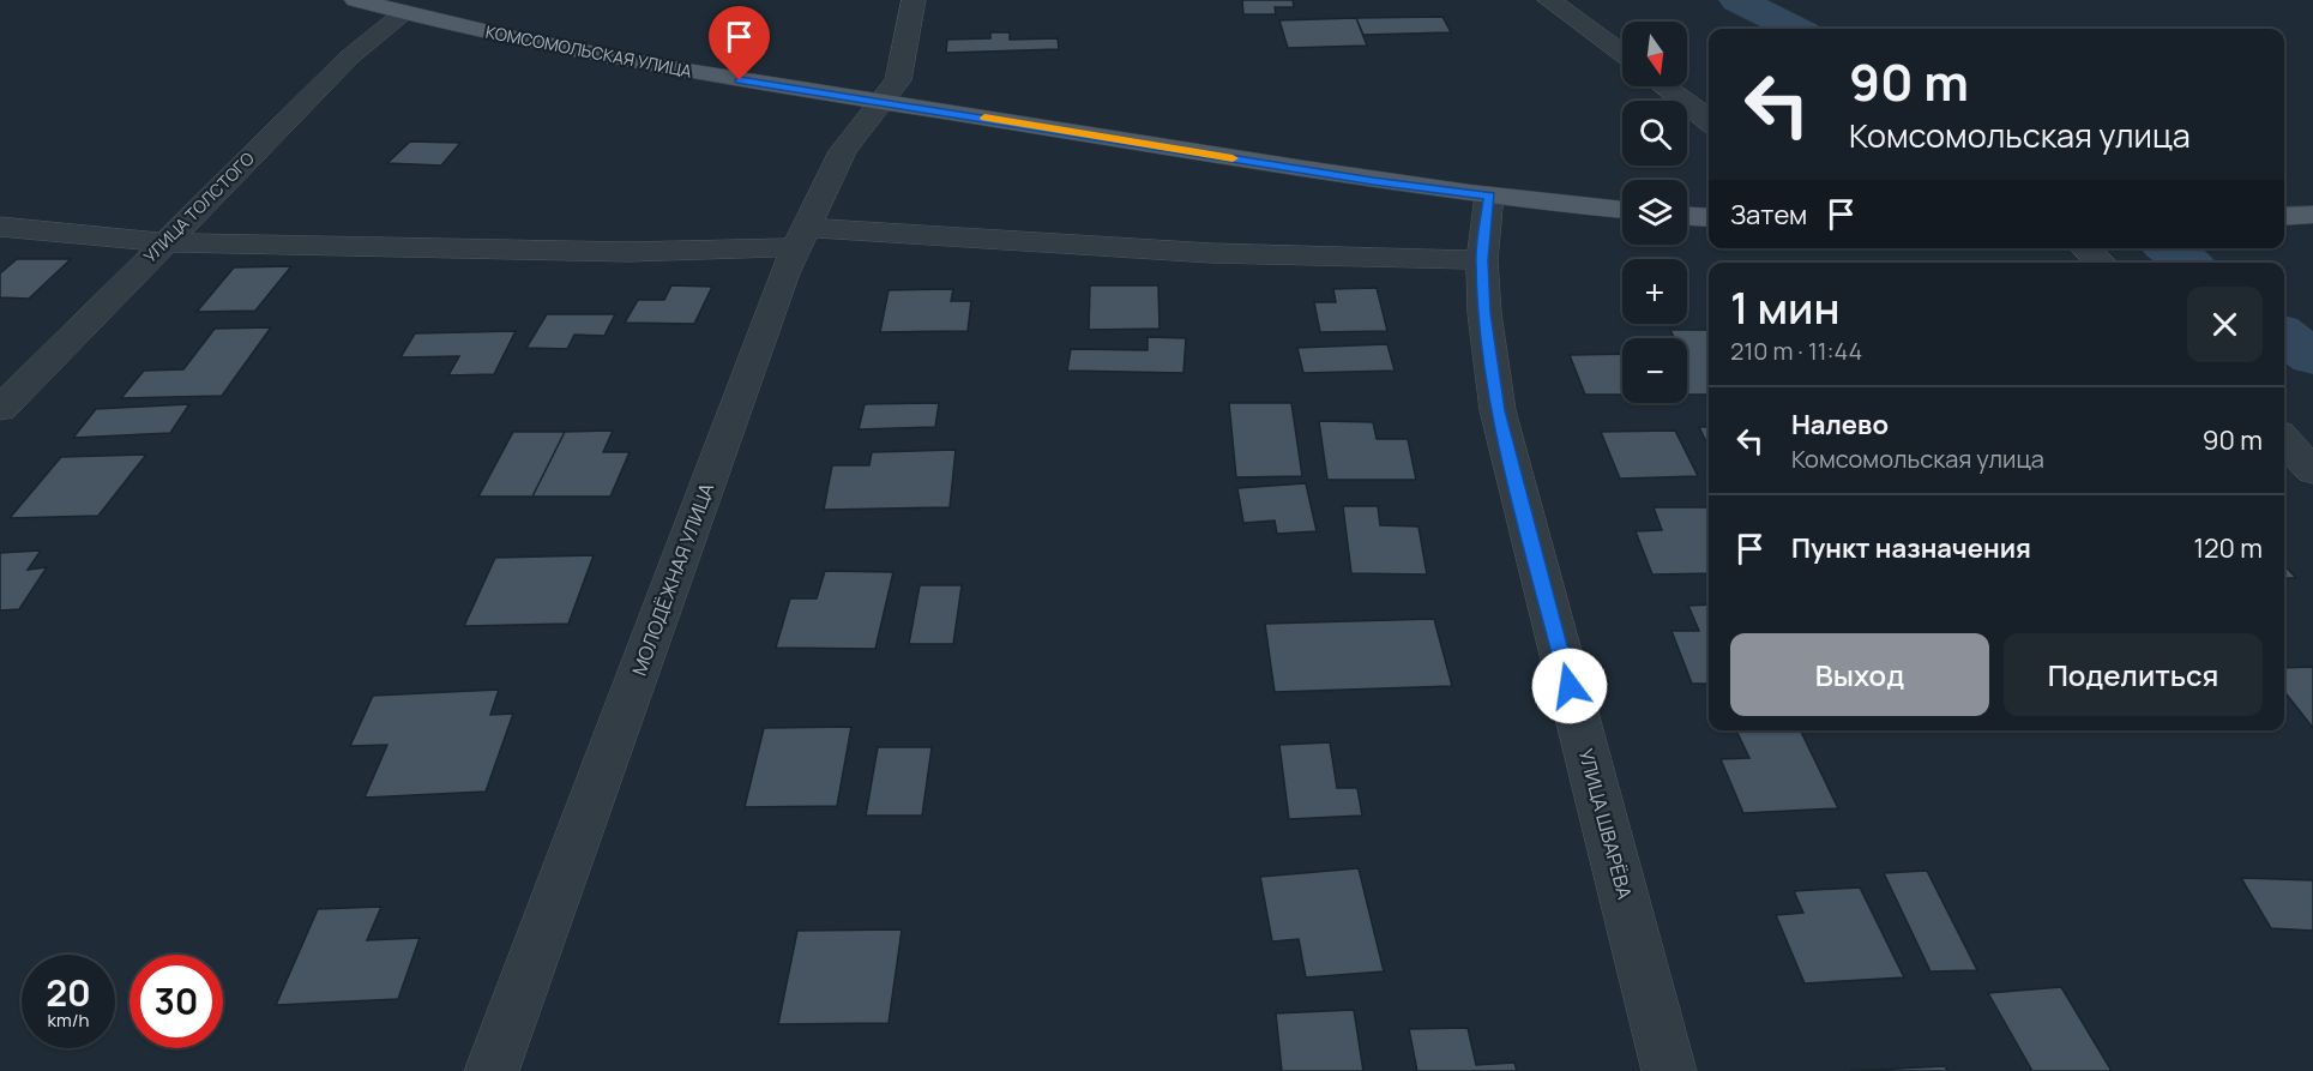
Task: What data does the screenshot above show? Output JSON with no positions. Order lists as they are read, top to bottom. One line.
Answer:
{"streets":{"main road":["КОМСОМОЛЬСКАЯ УЛИЦА"],"street":["УЛИЦА ТОЛСТОГО","МОЛОДЁЖНАЯ УЛИЦА","УЛИЦА ШВАРЁВА"]},"crossings":[["КОМСОМОЛЬСКАЯ УЛИЦА","УЛИЦА ТОЛСТОГО"],["КОМСОМОЛЬСКАЯ УЛИЦА","МОЛОДЁЖНАЯ УЛИЦА"],["КОМСОМОЛЬСКАЯ УЛИЦА","УЛИЦА ШВАРЁВА"]],"north":"bottom","page":{"map_buttons":["+","−"],"turn":["90 m","Комсомольская улица"],"then":"Затем","heading":["1 мин","210 m · 11:44"],"list":[{"name":"Налево","note":"Комсомольская улица","value":"90 m"},{"name":"Пункт назначения","value":"120 m"}],"buttons":["Выход","Поделиться"],"speed":"20 km/h","limit":"30"}}
